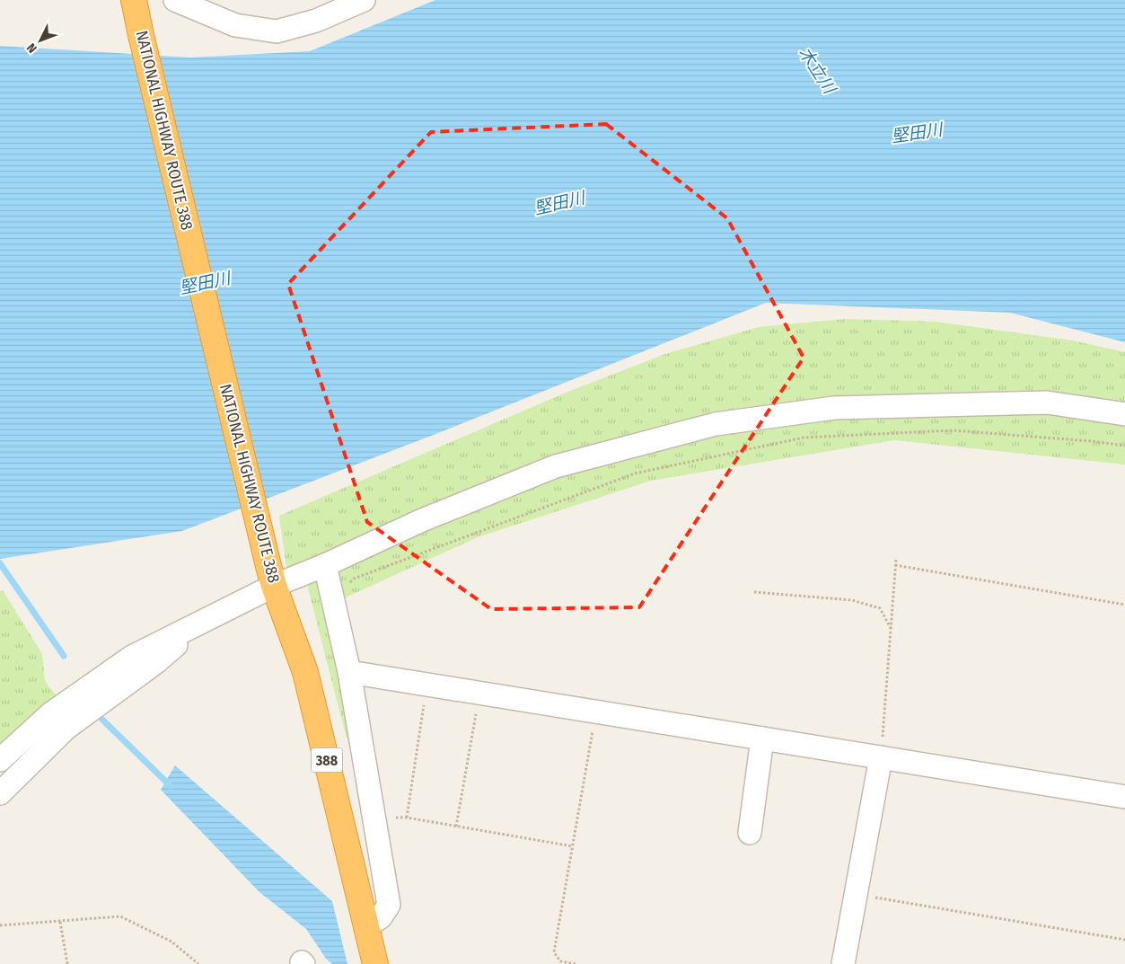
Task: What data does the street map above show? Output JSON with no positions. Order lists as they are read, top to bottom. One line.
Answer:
{"streets":{"highway":["NATIONAL HIGHWAY ROUTE 388","388"]},"water":["木立川","堅田川"],"north":"bottom left"}
